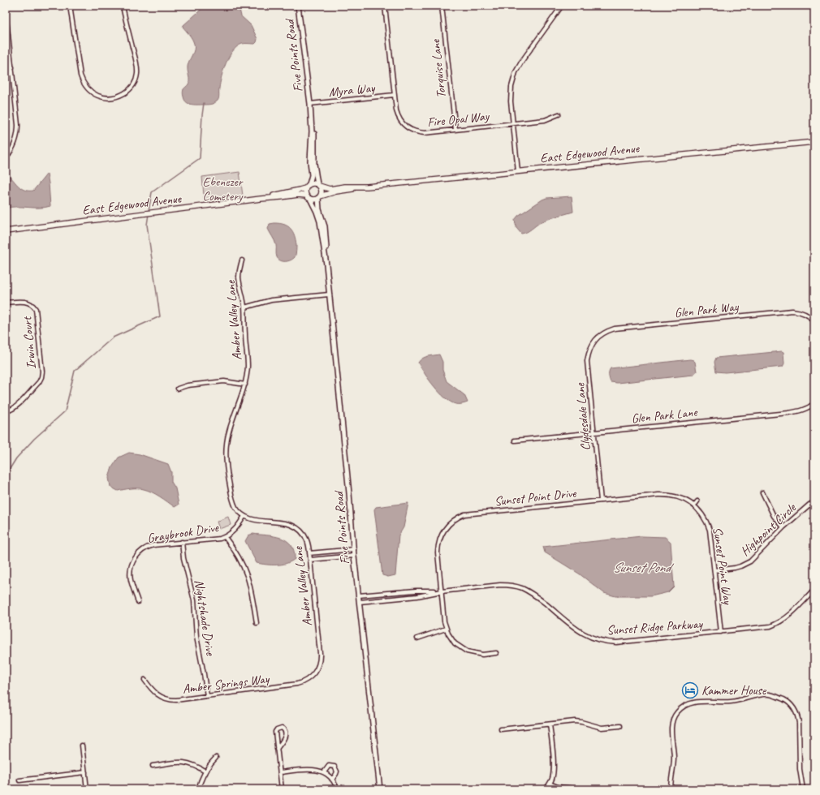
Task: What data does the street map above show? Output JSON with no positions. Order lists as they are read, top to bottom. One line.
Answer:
{"streets":{"main road":["East Edgewood Avenue"],"street":["Five Points Road","Torquise Lane","Myra Way","Fire Opal Way","Glen Park Way","Amber Valley Lane","Irwin Court","Glen Park Lane","Clydesdale Lane","Sunset Point Drive","Highpoint Circle","Graybrook Drive","Sunset Point Way","Nightshade Drive","Sunset Ridge Parkway","Amber Springs Way"]},"crossings":[["Five Points Road","Myra Way"],["Five Points Road","Sunset Ridge Parkway"],["Torquise Lane","Fire Opal Way"],["Myra Way","Fire Opal Way"],["Glen Park Way","Clydesdale Lane"],["Amber Valley Lane","Graybrook Drive"],["Amber Valley Lane","Amber Springs Way"],["Glen Park Lane","Clydesdale Lane"],["Clydesdale Lane","Sunset Point Drive"],["Sunset Point Drive","Sunset Point Way"],["Sunset Point Drive","Sunset Ridge Parkway"],["Highpoint Circle","Sunset Point Way"],["Graybrook Drive","Nightshade Drive"],["Sunset Point Way","Sunset Ridge Parkway"],["Nightshade Drive","Amber Springs Way"]],"water":["Sunset Pond"],"parks":["Ebenezer Cometery"],"places":{"hotel":["Kammer House"]}}
